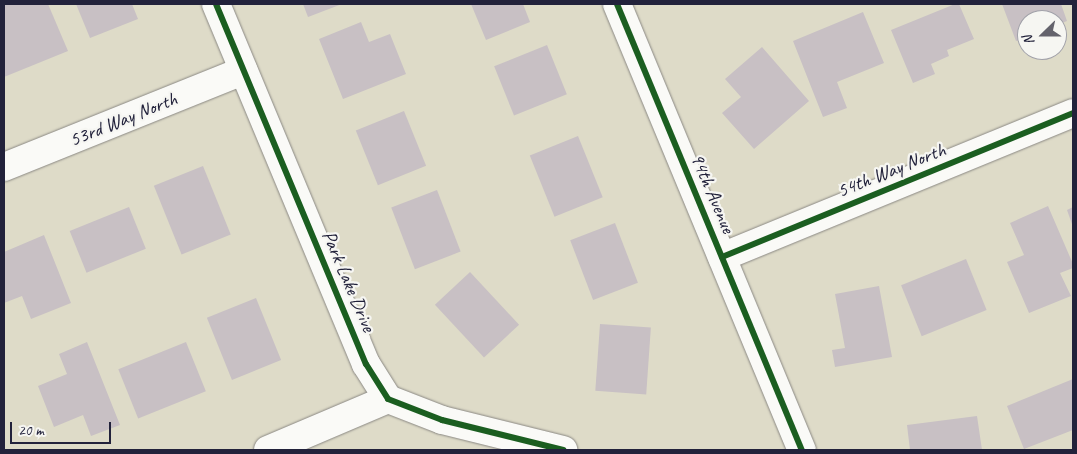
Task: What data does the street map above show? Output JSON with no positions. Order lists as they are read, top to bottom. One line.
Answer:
{"streets":{"street":["53rd Way North","54th Way North","94th Avenue","Park Lake Drive"]},"crossings":[["53rd Way North","Park Lake Drive"],["54th Way North","94th Avenue"]],"scale_bar":"20 m","north":"left"}
